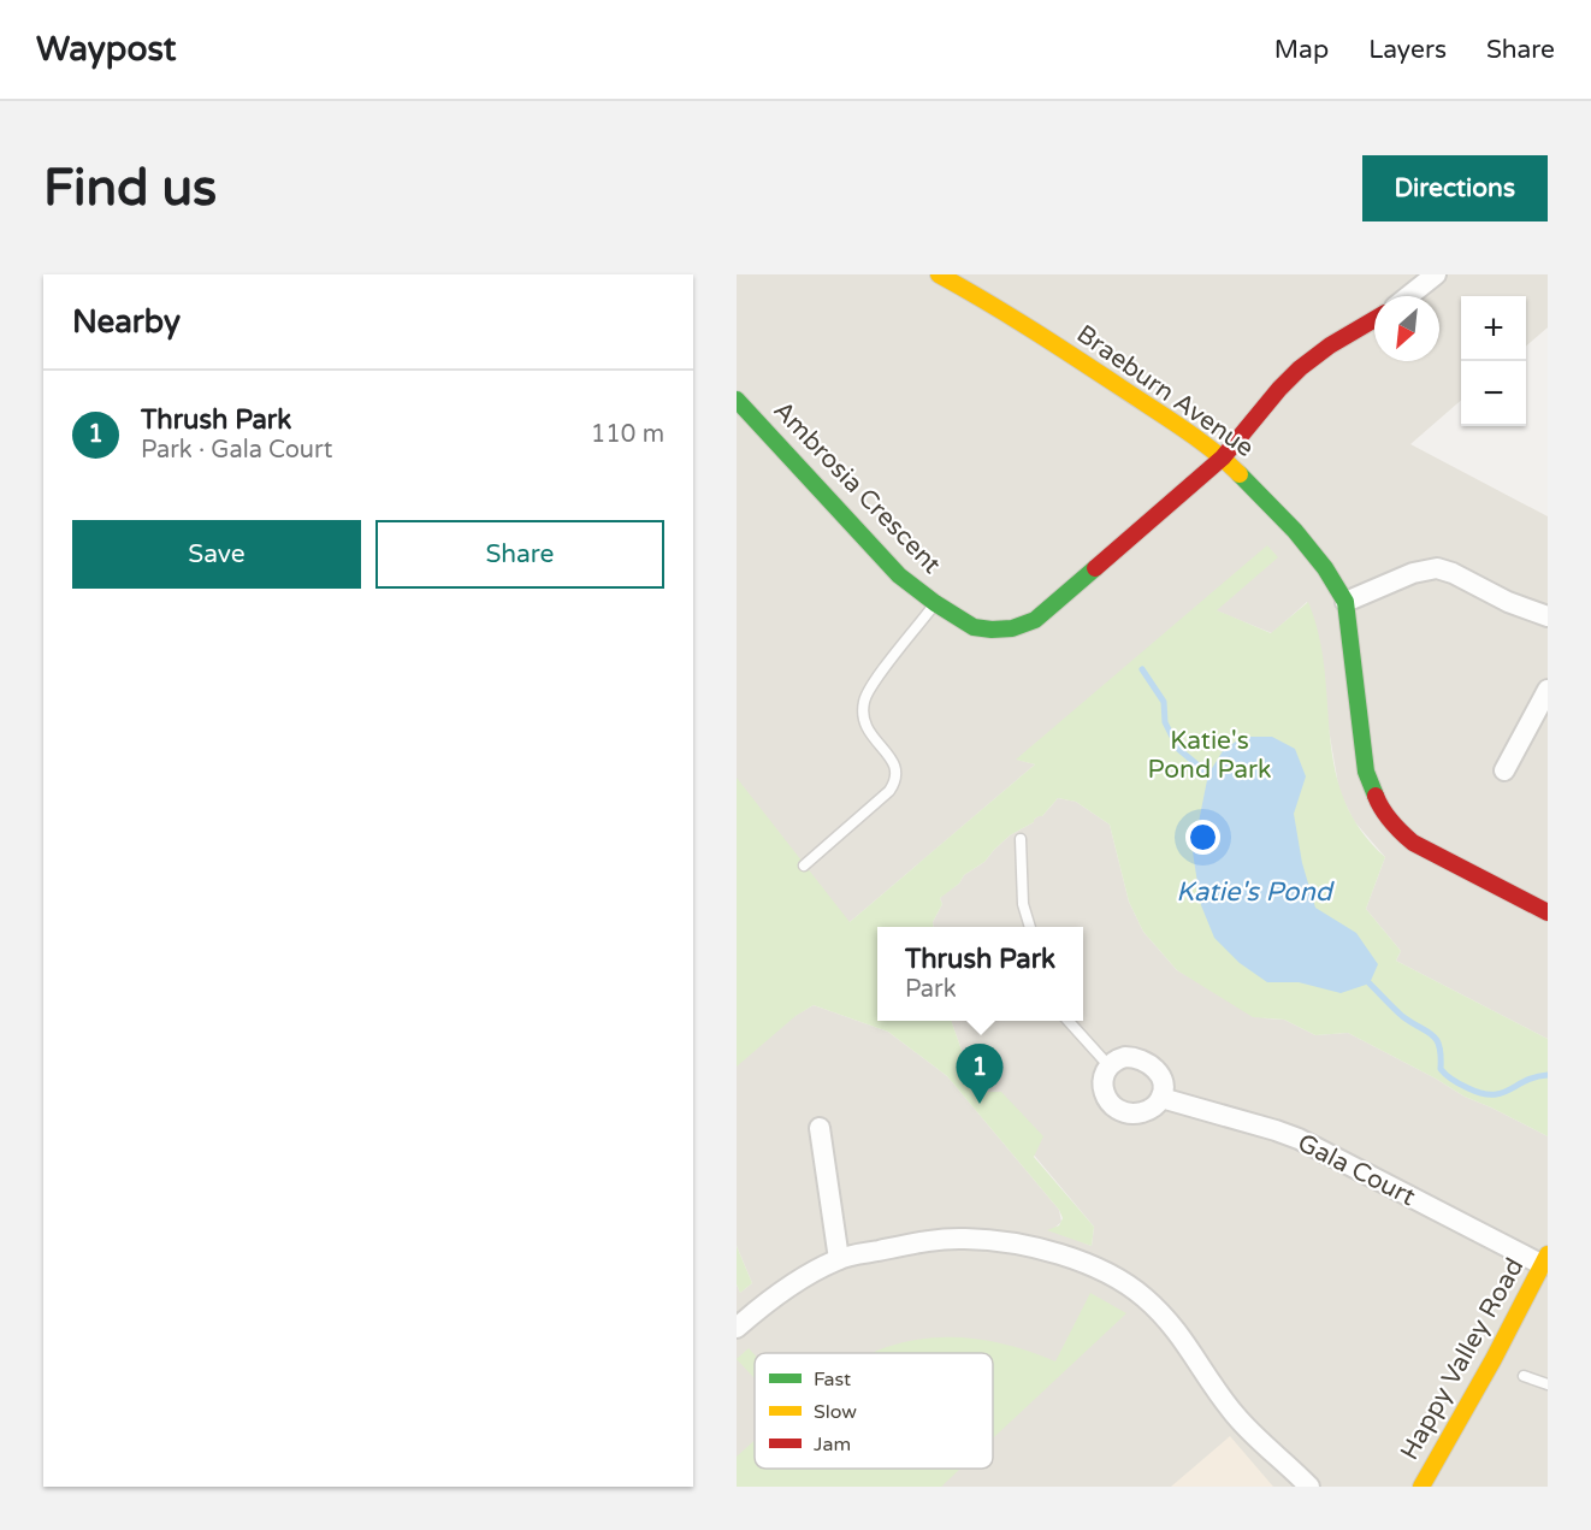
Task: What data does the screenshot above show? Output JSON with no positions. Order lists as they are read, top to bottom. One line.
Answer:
{"streets":{"street":["Braeburn Avenue","Ambrosia Crescent","Gala Court","Happy Valley Road"]},"crossings":[["Braeburn Avenue","Ambrosia Crescent"],["Gala Court","Happy Valley Road"]],"water":["Katie's Pond"],"parks":["Katie's Pond Park"],"legend":["Fast","Slow","Jam"],"north":"bottom left","page":{"header":"Waypost","nav":["Map","Layers","Share"],"buttons":["Directions",["Save","Share"]],"title":"Find us","heading":"Nearby","map_buttons":["+","−"],"list":[{"mark":"1","name":"Thrush Park","note":"Park · Gala Court","value":"110 m"}],"popup":["Thrush Park","Park"],"pins":"1"}}
